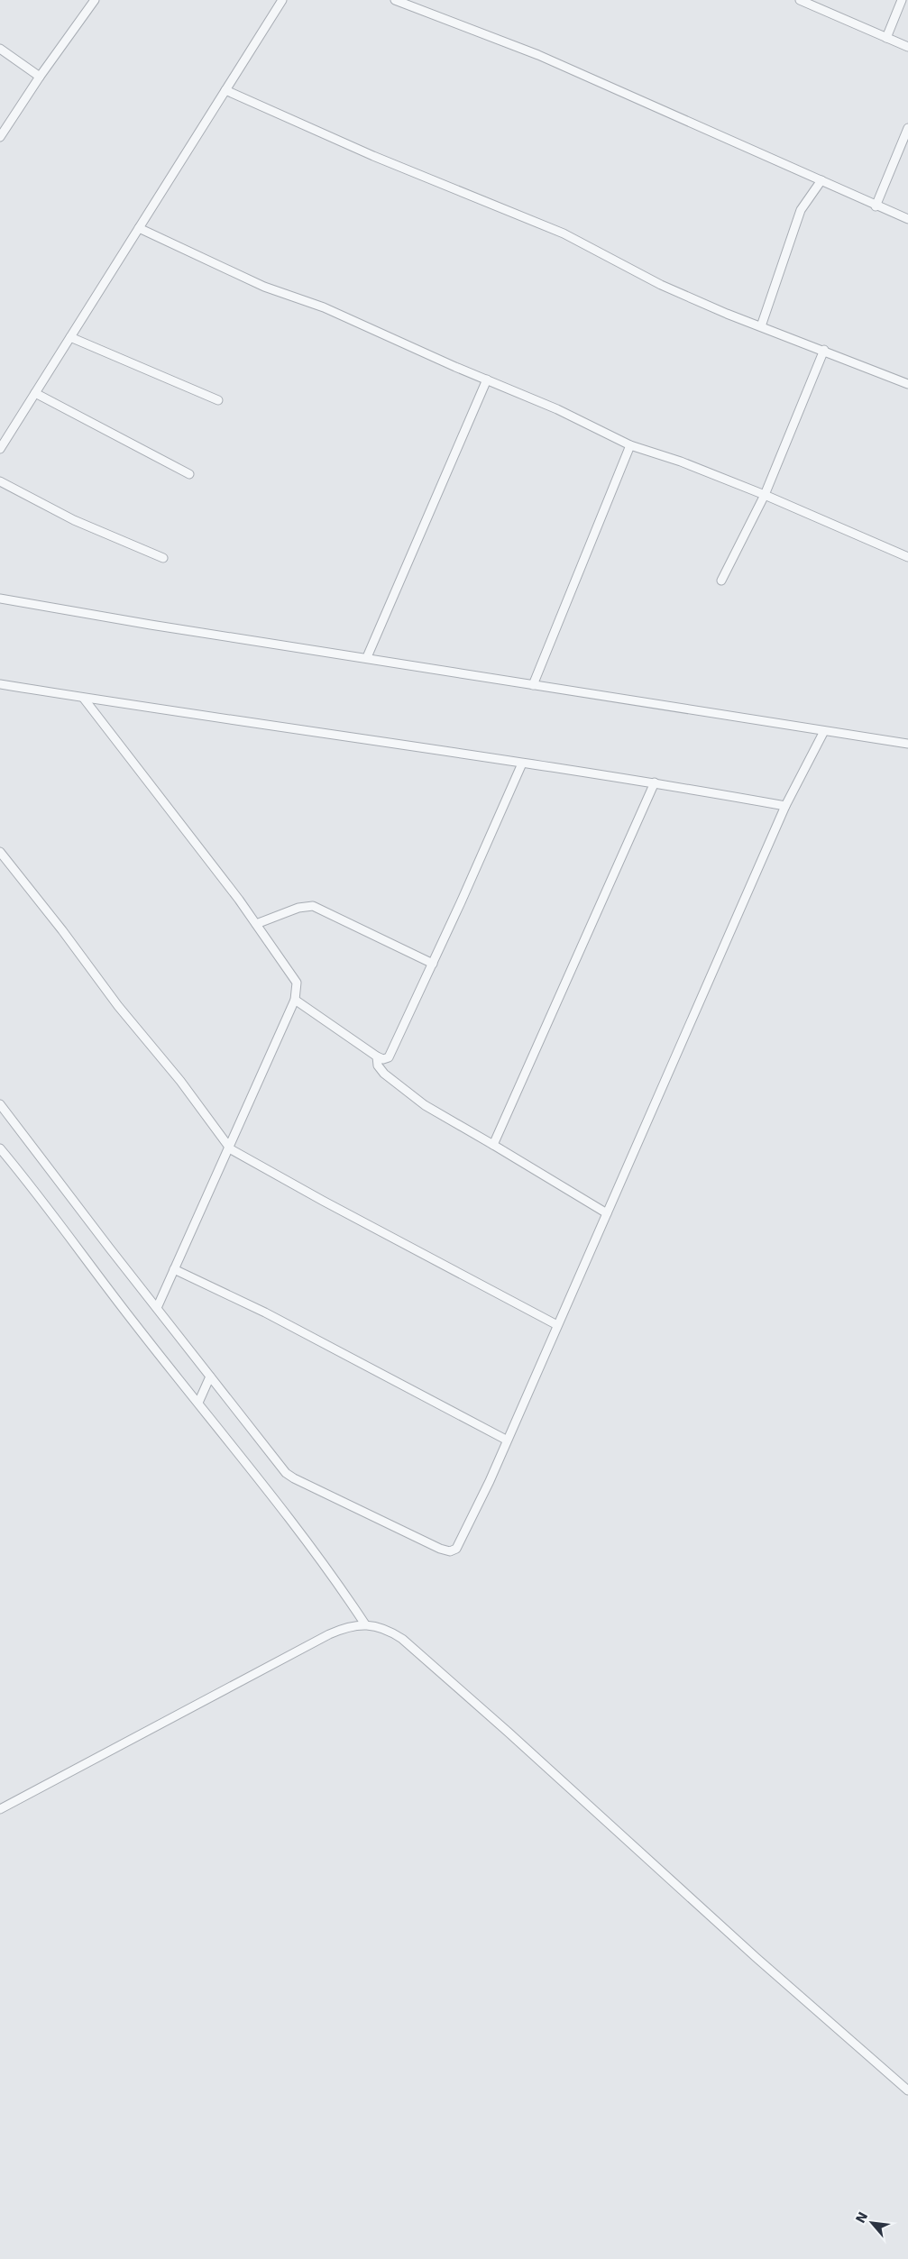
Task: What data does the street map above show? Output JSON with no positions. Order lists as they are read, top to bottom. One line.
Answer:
{"north":"top left"}
